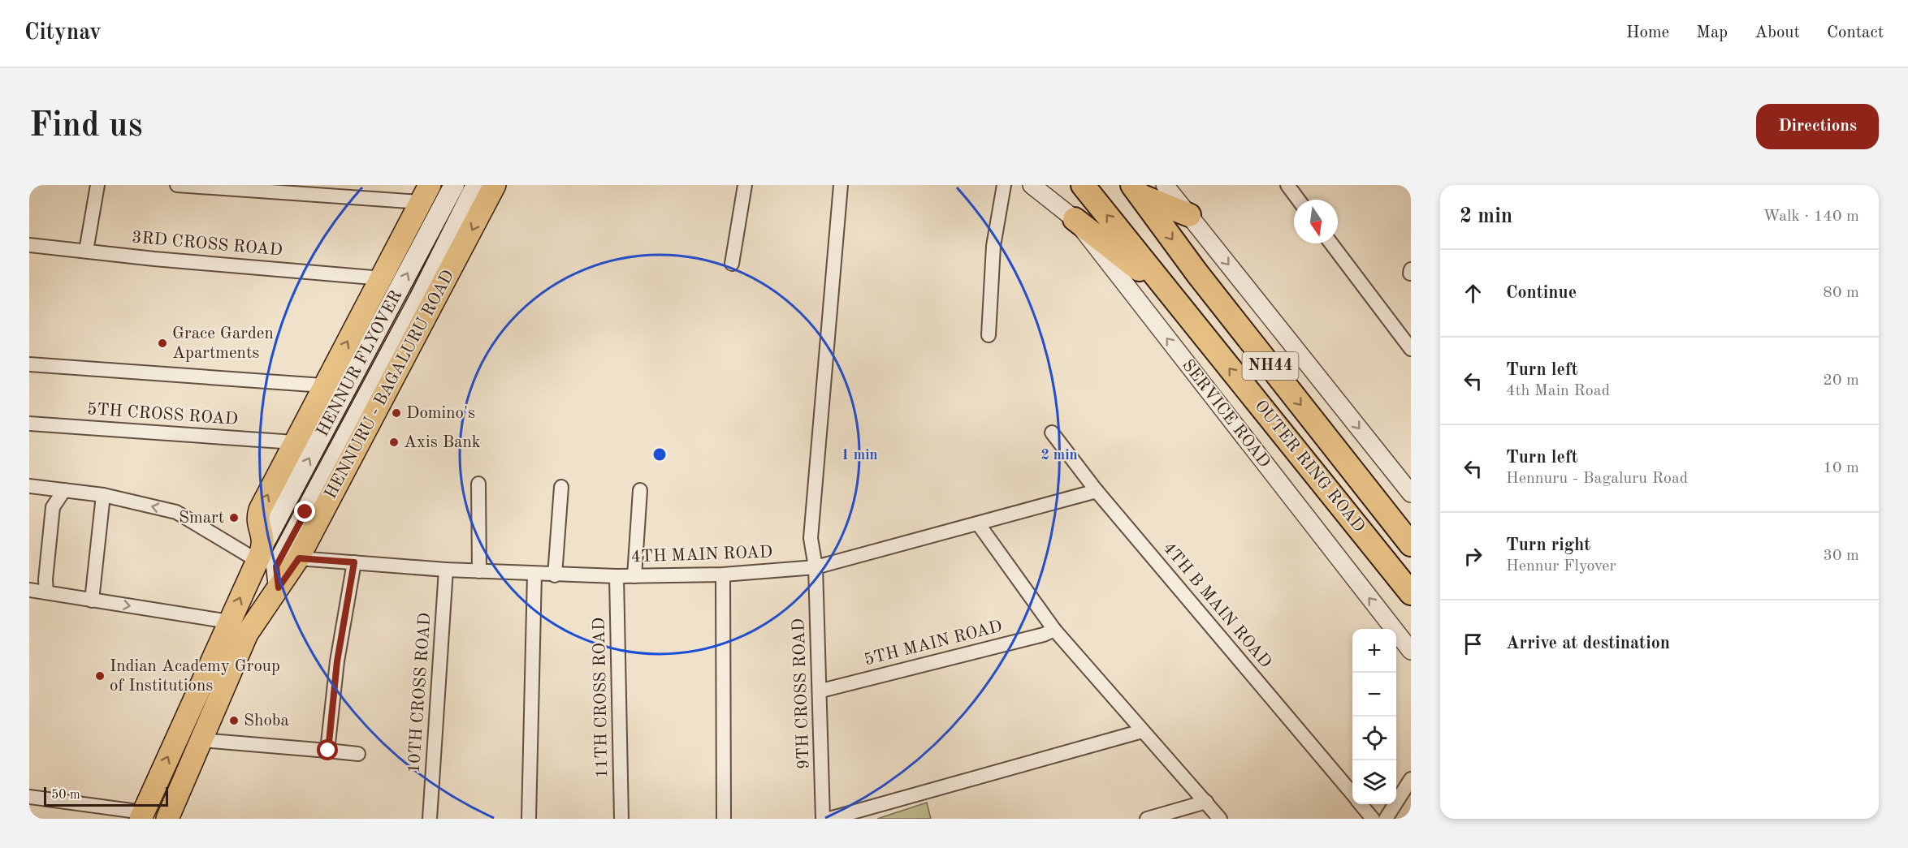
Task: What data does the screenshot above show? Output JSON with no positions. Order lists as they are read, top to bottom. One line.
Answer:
{"streets":{"highway":["NH44","OUTER RING ROAD"],"main road":["HENNUR FLYOVER","HENNURU - BAGALURU ROAD"],"street":["3RD CROSS ROAD","SERVICE ROAD","5TH CROSS ROAD","4TH MAIN ROAD","4TH B MAIN ROAD","5TH MAIN ROAD","10TH CROSS ROAD","9TH CROSS ROAD","11TH CROSS ROAD"]},"crossings":[["HENNUR FLYOVER","HENNURU - BAGALURU ROAD"],["NH44","OUTER RING ROAD"],["HENNURU - BAGALURU ROAD","4TH MAIN ROAD"],["4TH MAIN ROAD","4TH B MAIN ROAD"],["4TH MAIN ROAD","10TH CROSS ROAD"],["4TH MAIN ROAD","9TH CROSS ROAD"],["4TH MAIN ROAD","11TH CROSS ROAD"],["5TH MAIN ROAD","9TH CROSS ROAD"]],"places":["Grace Garden Apartments","Domino's","Axis Bank","Smart","Indian Academy Group of Institutions","Shoba"],"scale_bar":"50 m","north":"bottom","page":{"header":"Citynav","nav":["Home","Map","About","Contact"],"buttons":"Directions","title":"Find us","heading":["2 min","Walk · 140 m"],"list":[["Continue","80 m"],["Turn left","4th Main Road","20 m"],["Turn left","Hennuru - Bagaluru Road","10 m"],["Turn right","Hennur Flyover","30 m"],"Arrive at destination"],"map_buttons":["+","−"],"scale":"50 m"},"rings":["1 min","2 min"]}
